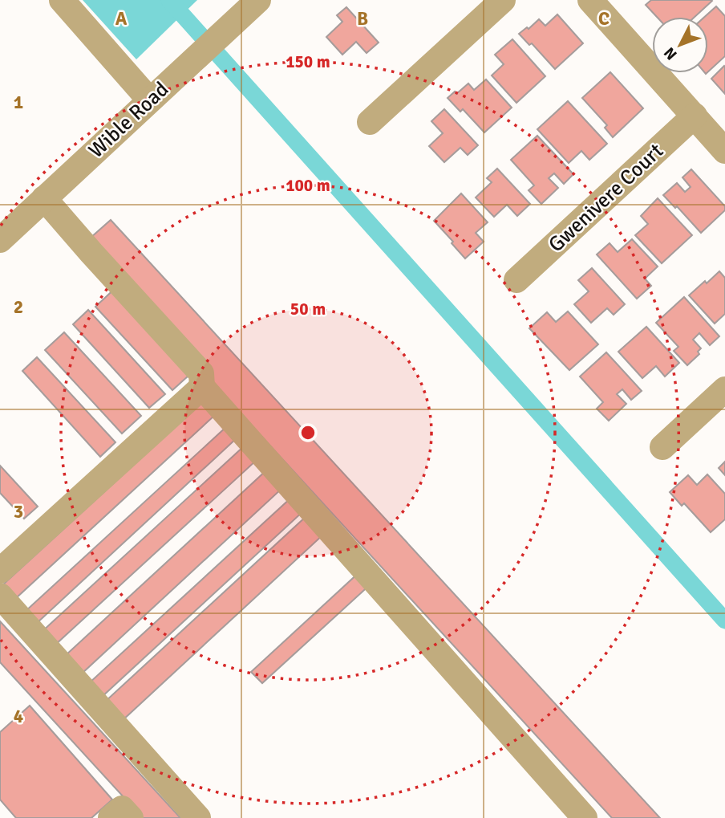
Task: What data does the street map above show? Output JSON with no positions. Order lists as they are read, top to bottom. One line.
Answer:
{"streets":{"street":["Wible Road","Gwenivere Court"]},"north":"bottom left","grid":{"columns":["A","B","C"],"rows":["1","2","3","4"]},"rings":["150 m","100 m","50 m"]}
